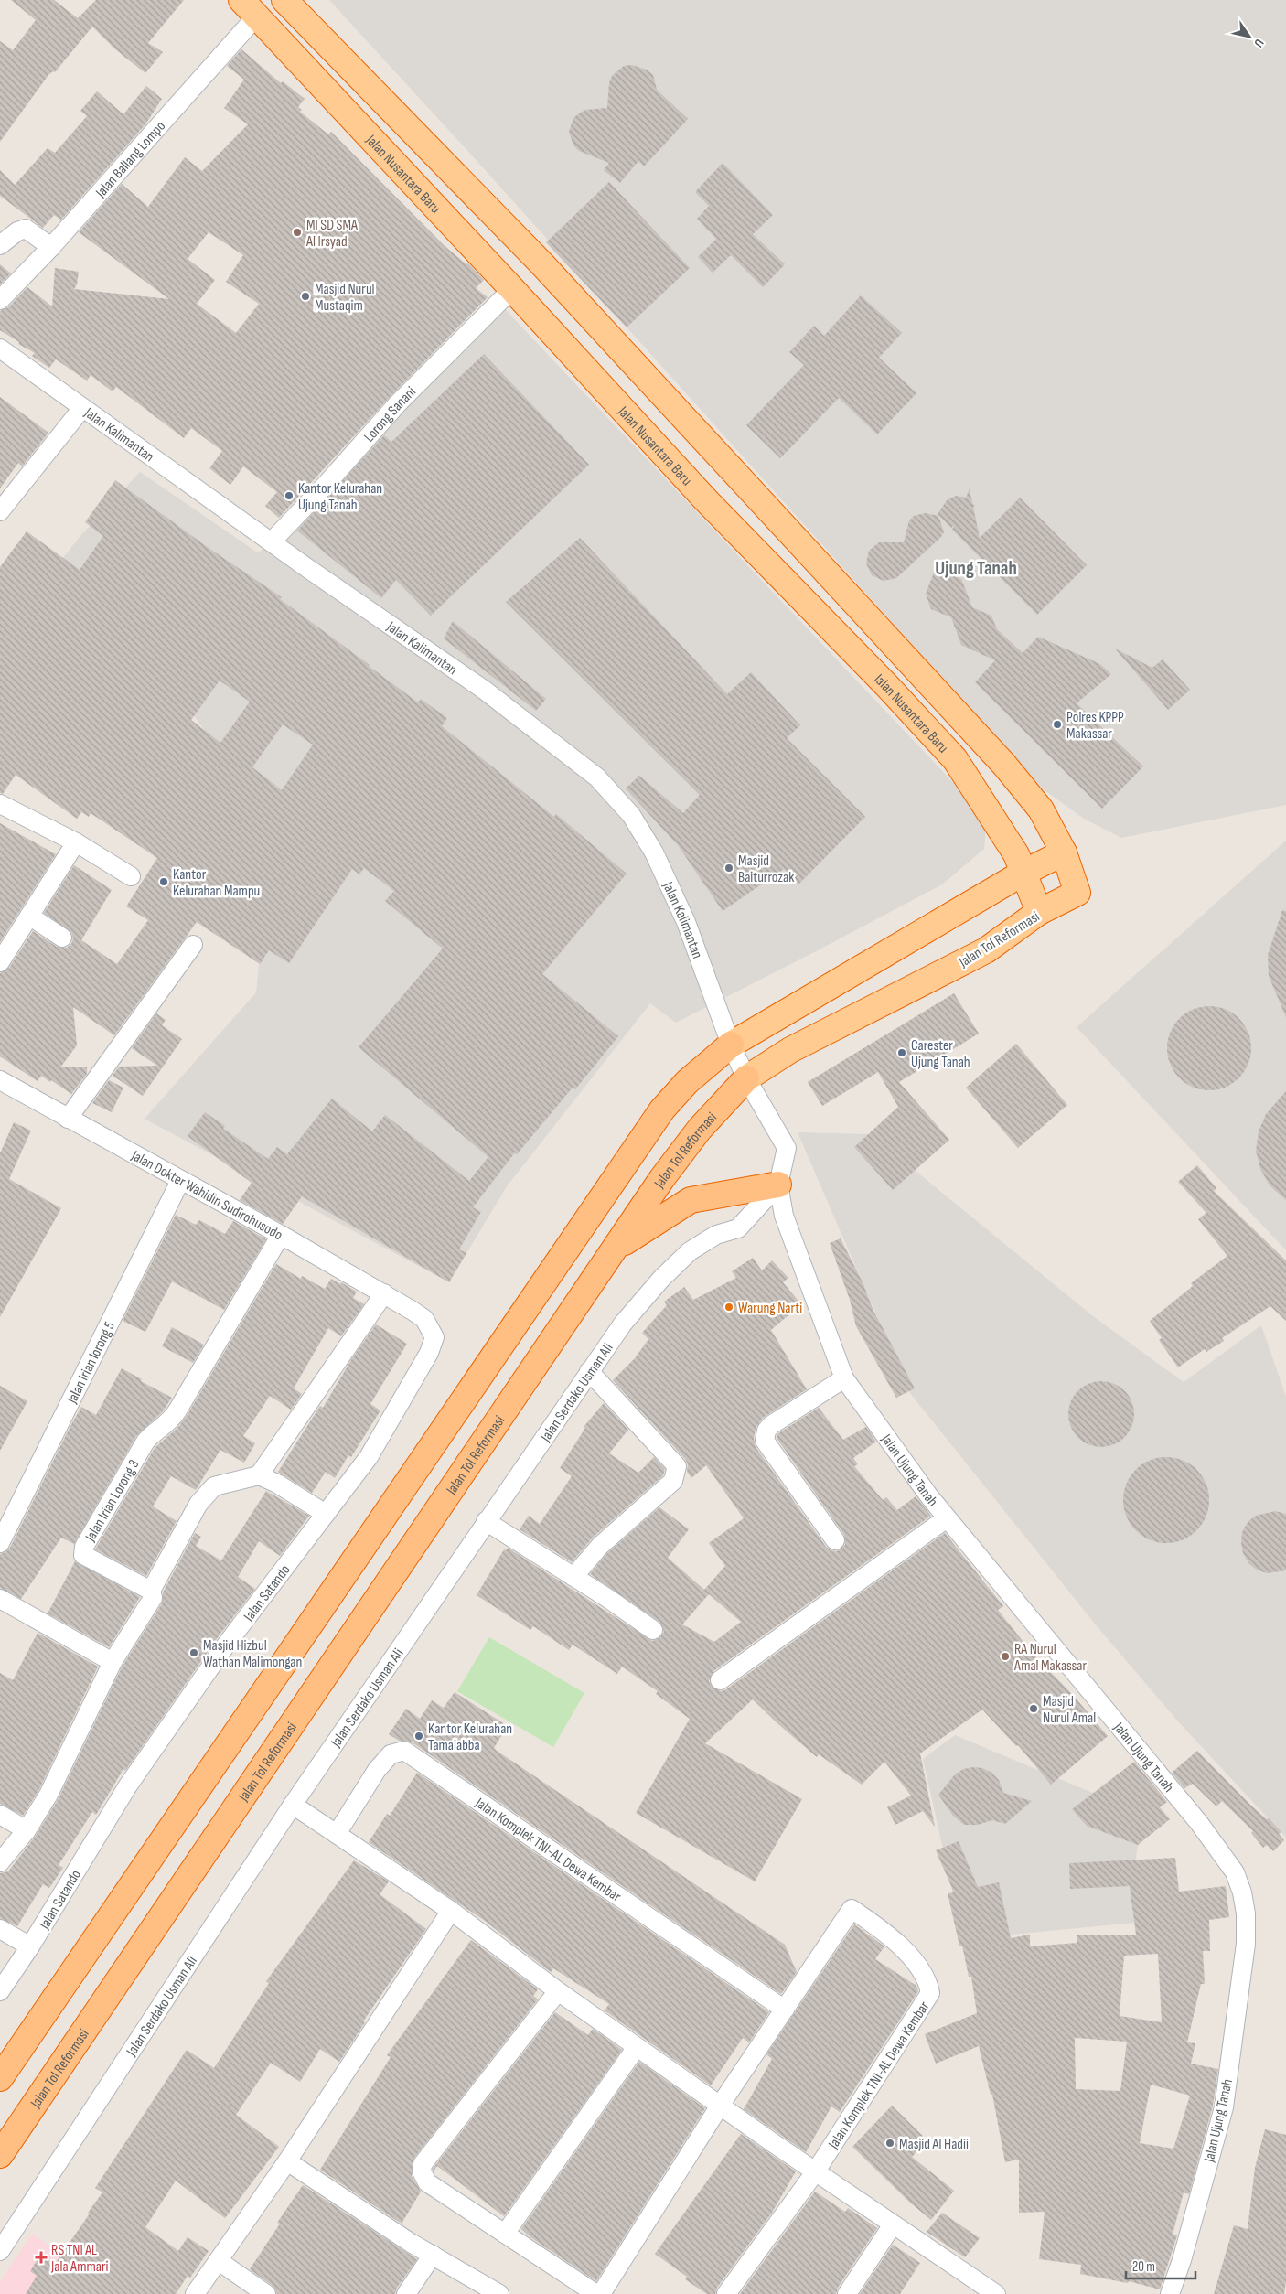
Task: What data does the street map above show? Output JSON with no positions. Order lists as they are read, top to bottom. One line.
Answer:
{"streets":{"highway":["Jalan Nusantara Baru","Jalan Tol Reformasi"],"street":["Jalan Ballang Lompo","Lorong Sanani","Jalan Kalimantan","Jalan Dokter Wahidin Sudirohusodo","Jalan Irian lorong 5","Jalan Serdako Usman Ali","Jalan Ujung Tanah","Jalan Irian Lorong 3","Jalan Satando","Jalan Komplek TNI-AL Dewa Kembar"]},"crossings":[["Jalan Ballang Lompo","Jalan Nusantara Baru"],["Jalan Nusantara Baru","Lorong Sanani"],["Jalan Nusantara Baru","Jalan Tol Reformasi"],["Lorong Sanani","Jalan Kalimantan"],["Jalan Kalimantan","Jalan Tol Reformasi"],["Jalan Kalimantan","Jalan Serdako Usman Ali"],["Jalan Kalimantan","Jalan Ujung Tanah"],["Jalan Dokter Wahidin Sudirohusodo","Jalan Irian lorong 5"],["Jalan Dokter Wahidin Sudirohusodo","Jalan Irian Lorong 3"],["Jalan Dokter Wahidin Sudirohusodo","Jalan Satando"],["Jalan Serdako Usman Ali","Jalan Ujung Tanah"]],"districts":["Ujung Tanah"],"places":{"other":["MI SD SMA Al Irsyad","Masjid Nurul Mustaqim","Kantor Kelurahan Ujung Tanah","Polres KPPP Makassar","Masjid Baiturrozak","Kantor Kelurahan Mampu","Carester Ujung Tanah","Warung Narti","Masjid Hizbul Wathan Malimongan","RA Nurul Amal Makassar","Masjid Nurul Amal","Kantor Kelurahan Tamalabba","Masjid Al Hadii"],"health":["RS TNI AL Jala Ammari"]},"scale_bar":"20 m","north":"bottom right"}
